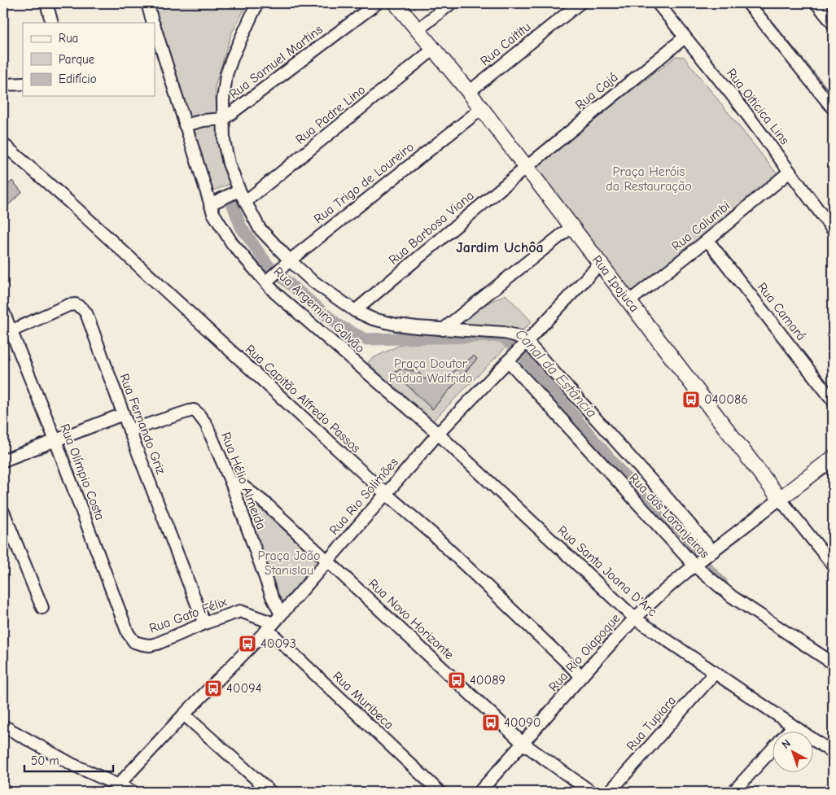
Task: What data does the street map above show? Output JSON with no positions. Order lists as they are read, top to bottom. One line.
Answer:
{"streets":{"main road":["Rua Ipojuca"],"street":["Rua Caititu","Rua Samuel Martins","Rua Cajá","Rua Oiticica Lins","Rua Padre Lino","Rua Trigo de Loureiro","Rua Calumbi","Rua Barbosa Viana","Rua Argemiro Galvão","Rua Camará","Rua Capitão Alfredo Passos","Rua Fernando Griz","Rua Olímpio Costa","Rua Hélio Almeida","Rua Rio Solimões","Rua das Laranjeiras","Rua Santa Joana D'Arc","Rua Gato Félix","Rua Novo Horizonte","Rua Rio Oiapoque","Rua Muribeca","Rua Tupiara"]},"crossings":[["Rua Caititu","Rua Ipojuca"],["Rua Samuel Martins","Rua Argemiro Galvão"],["Rua Cajá","Rua Oiticica Lins"],["Rua Cajá","Rua Barbosa Viana"],["Rua Cajá","Rua Ipojuca"],["Rua Oiticica Lins","Rua Calumbi"],["Rua Padre Lino","Rua Ipojuca"],["Rua Padre Lino","Rua Argemiro Galvão"],["Rua Trigo de Loureiro","Rua Ipojuca"],["Rua Trigo de Loureiro","Rua Argemiro Galvão"],["Rua Calumbi","Rua Ipojuca"],["Rua Calumbi","Rua Camará"],["Rua Barbosa Viana","Rua Ipojuca"],["Rua Barbosa Viana","Rua Argemiro Galvão"],["Rua Ipojuca","Rua Rio Solimões"],["Rua Ipojuca","Rua Rio Oiapoque"],["Rua Argemiro Galvão","Rua Rio Solimões"],["Rua Argemiro Galvão","Rua das Laranjeiras"],["Rua Argemiro Galvão","Rua Santa Joana D'Arc"],["Rua Capitão Alfredo Passos","Rua Rio Solimões"],["Rua Capitão Alfredo Passos","Rua Rio Oiapoque"],["Rua Fernando Griz","Rua Olímpio Costa"],["Rua Fernando Griz","Rua Hélio Almeida"],["Rua Fernando Griz","Rua Gato Félix"],["Rua Olímpio Costa","Rua Gato Félix"],["Rua Hélio Almeida","Rua Rio Solimões"],["Rua Hélio Almeida","Rua Novo Horizonte"],["Rua Rio Solimões","Rua das Laranjeiras"],["Rua Rio Solimões","Rua Santa Joana D'Arc"],["Rua Rio Solimões","Rua Gato Félix"],["Rua Rio Solimões","Rua Novo Horizonte"],["Rua Rio Solimões","Rua Muribeca"],["Rua das Laranjeiras","Rua Rio Oiapoque"],["Rua Santa Joana D'Arc","Rua Rio Oiapoque"],["Rua Santa Joana D'Arc","Rua Tupiara"],["Rua Gato Félix","Rua Muribeca"],["Rua Novo Horizonte","Rua Rio Oiapoque"]],"districts":["Jardim Uchôa"],"water":["Canal da Estância"],"parks":["Praça Heróis da Restauração","Praça Doutor Pádua Walfrido","Praça João Stanislau"],"places":{"bus stop":["040086","40093","40089","40094","40090"]},"legend":["Rua","Parque","Edifício"],"scale_bar":"50 m","north":"top left"}
